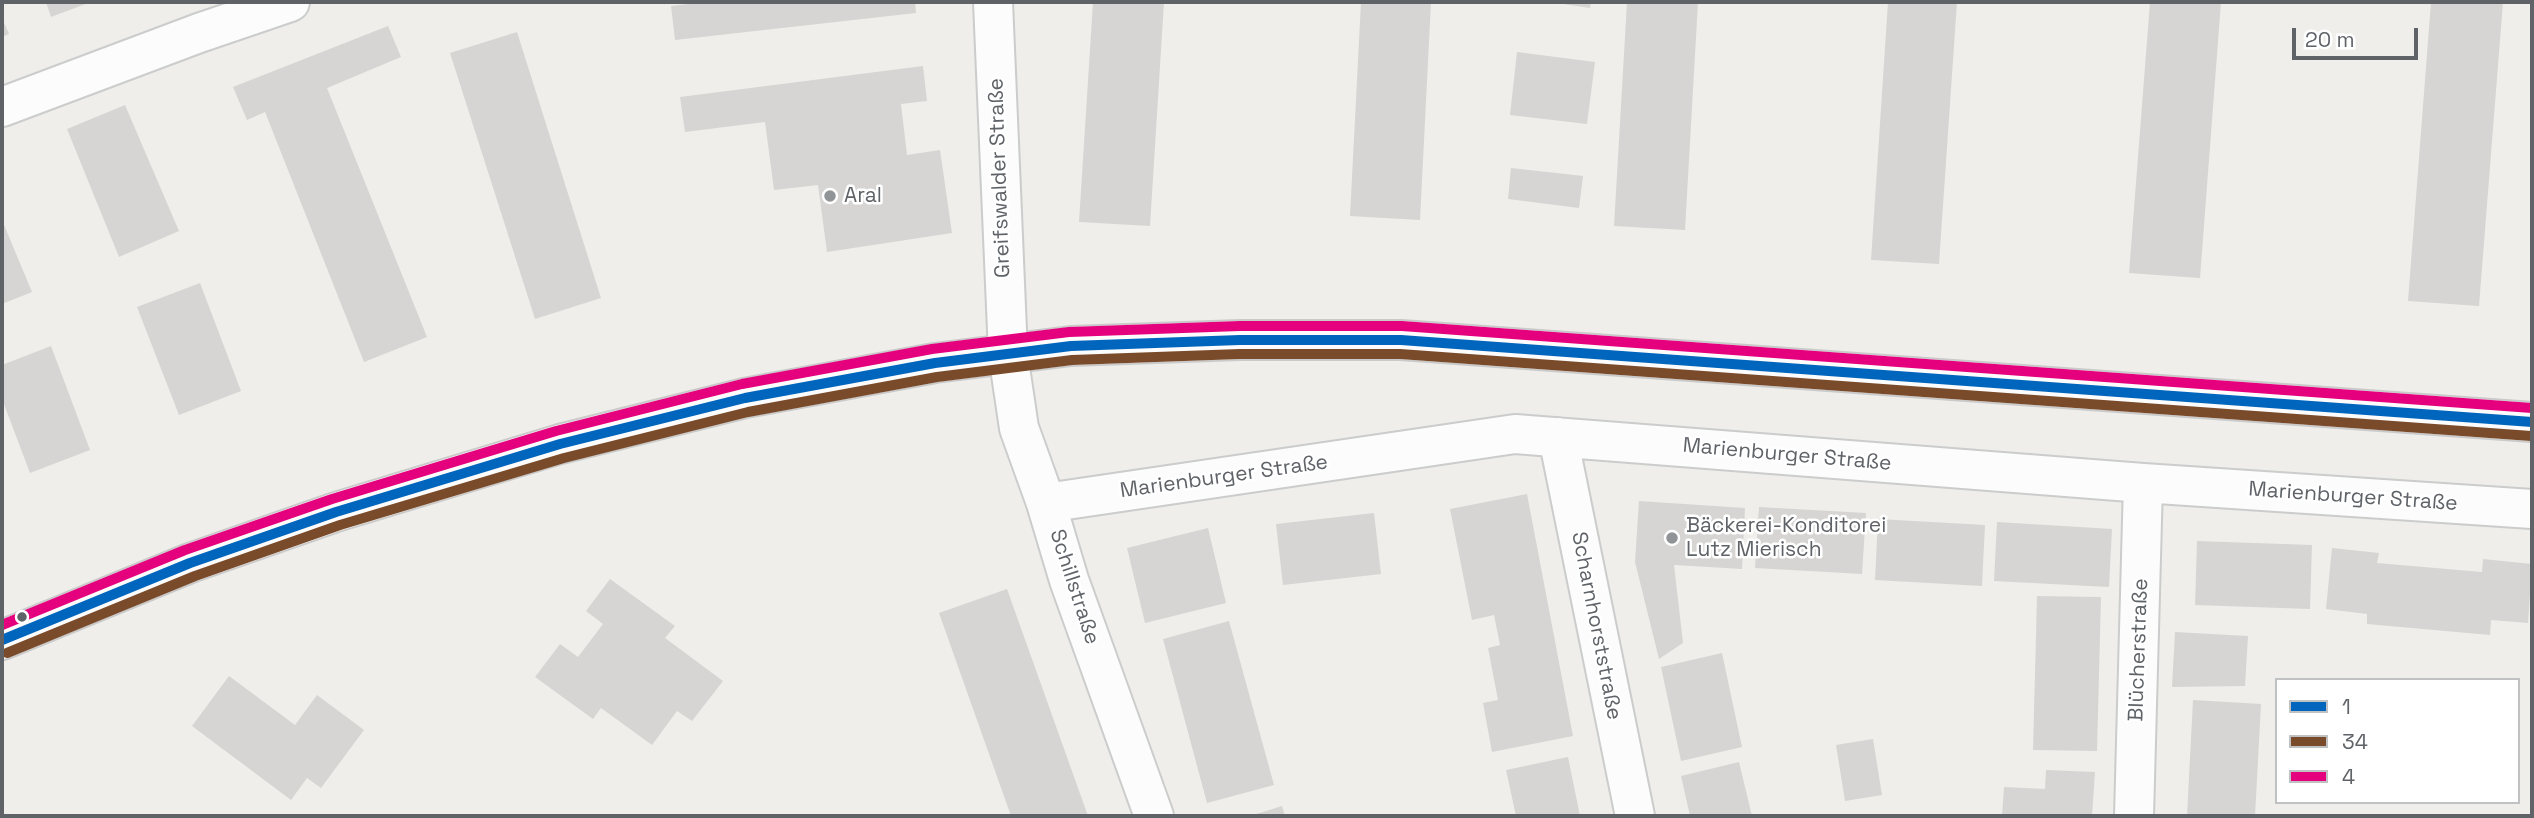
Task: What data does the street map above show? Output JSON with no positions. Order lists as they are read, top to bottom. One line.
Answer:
{"streets":{"street":["Greifswalder Straße","Marienburger Straße","Schillstraße","Scharnhorststraße","Blücherstraße"]},"crossings":[["Greifswalder Straße","Schillstraße"],["Marienburger Straße","Schillstraße"],["Marienburger Straße","Scharnhorststraße"],["Marienburger Straße","Blücherstraße"]],"places":["Aral","Bäckerei-Konditorei Lutz Mierisch"],"lines":["transit line 4","transit line 1","transit line 34"],"legend":["1","34","4"],"scale_bar":"20 m"}
